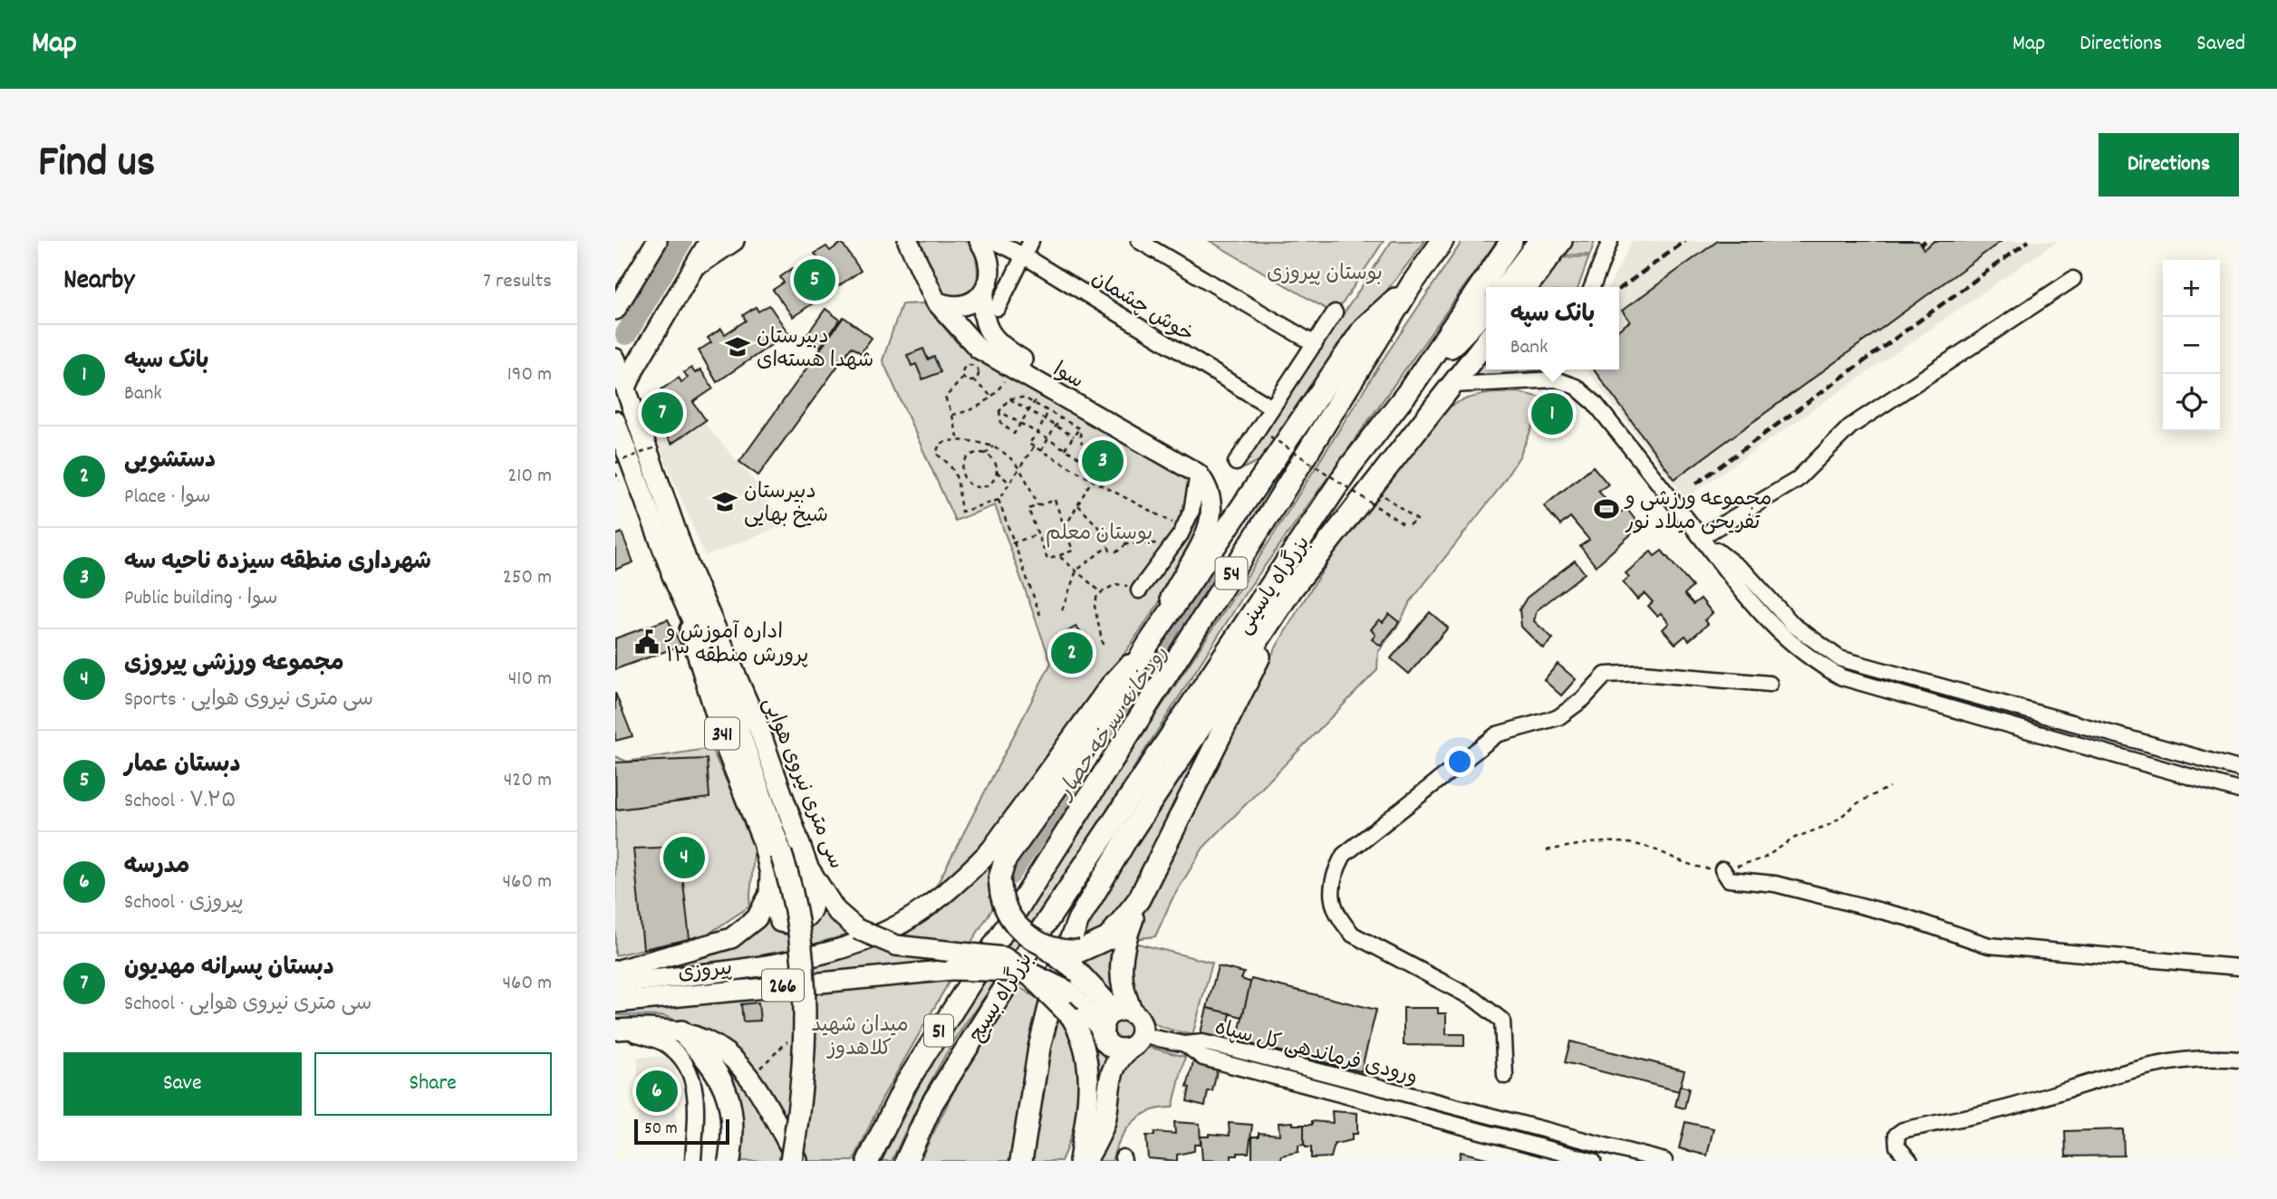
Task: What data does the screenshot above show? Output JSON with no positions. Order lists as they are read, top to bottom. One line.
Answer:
{"streets":{"highway":["54","بزرگراه یاسینی","بزرگراه بسیج","51"],"main road":["سوا","341","سی متری نیروی هوایی","پیروزی","266"],"street":["خوش چشمان","ورودی فرماندهی کل سپاه"]},"crossings":[["بزرگراه یاسینی","بزرگراه بسیج"],["سی متری نیروی هوایی","پیروزی"]],"water":["رودخانه سرخه حصار"],"parks":["بوستان پیروزی","بوستان معلم","میدان شهید کلاهدوز"],"places":{"school or university":["دبیرستان شهدا هسته‌ای","دبیرستان شیخ بهایی"],"sports":["مجموعه ورزشی و تفریحی میلاد نور"],"public building":["اداره آموزش و پرورش منطقه ۱۳"]},"scale_bar":"50 m","page":{"header":"Map","nav":["Map","Directions","Saved"],"title":"Find us","buttons":["Directions",["Save","Share"]],"heading":["Nearby","7 results"],"pins":["5","7","1","3","2","4","6"],"map_buttons":["+","−"],"popup":["بانک سپه","Bank"],"list":[{"mark":"1","name":"بانک سپه","note":"Bank","value":"190 m"},{"mark":"2","name":"دستشویی","note":"Place · سوا","value":"210 m"},{"mark":"3","name":"شهرداری منطقه سیزده ناحیه سه","note":"Public building · سوا","value":"250 m"},{"mark":"4","name":"مجموعه ورزشی پیروزی","note":"Sports · سی متری نیروی هوایی","value":"410 m"},{"mark":"5","name":"دبستان عمار","note":"School · ۷.۲۵","value":"420 m"},{"mark":"6","name":"مدرسه","note":"School · پیروزی","value":"460 m"},{"mark":"7","name":"دبستان پسرانه مهدیون","note":"School · سی متری نیروی هوایی","value":"460 m"}],"scale":"50 m"}}
